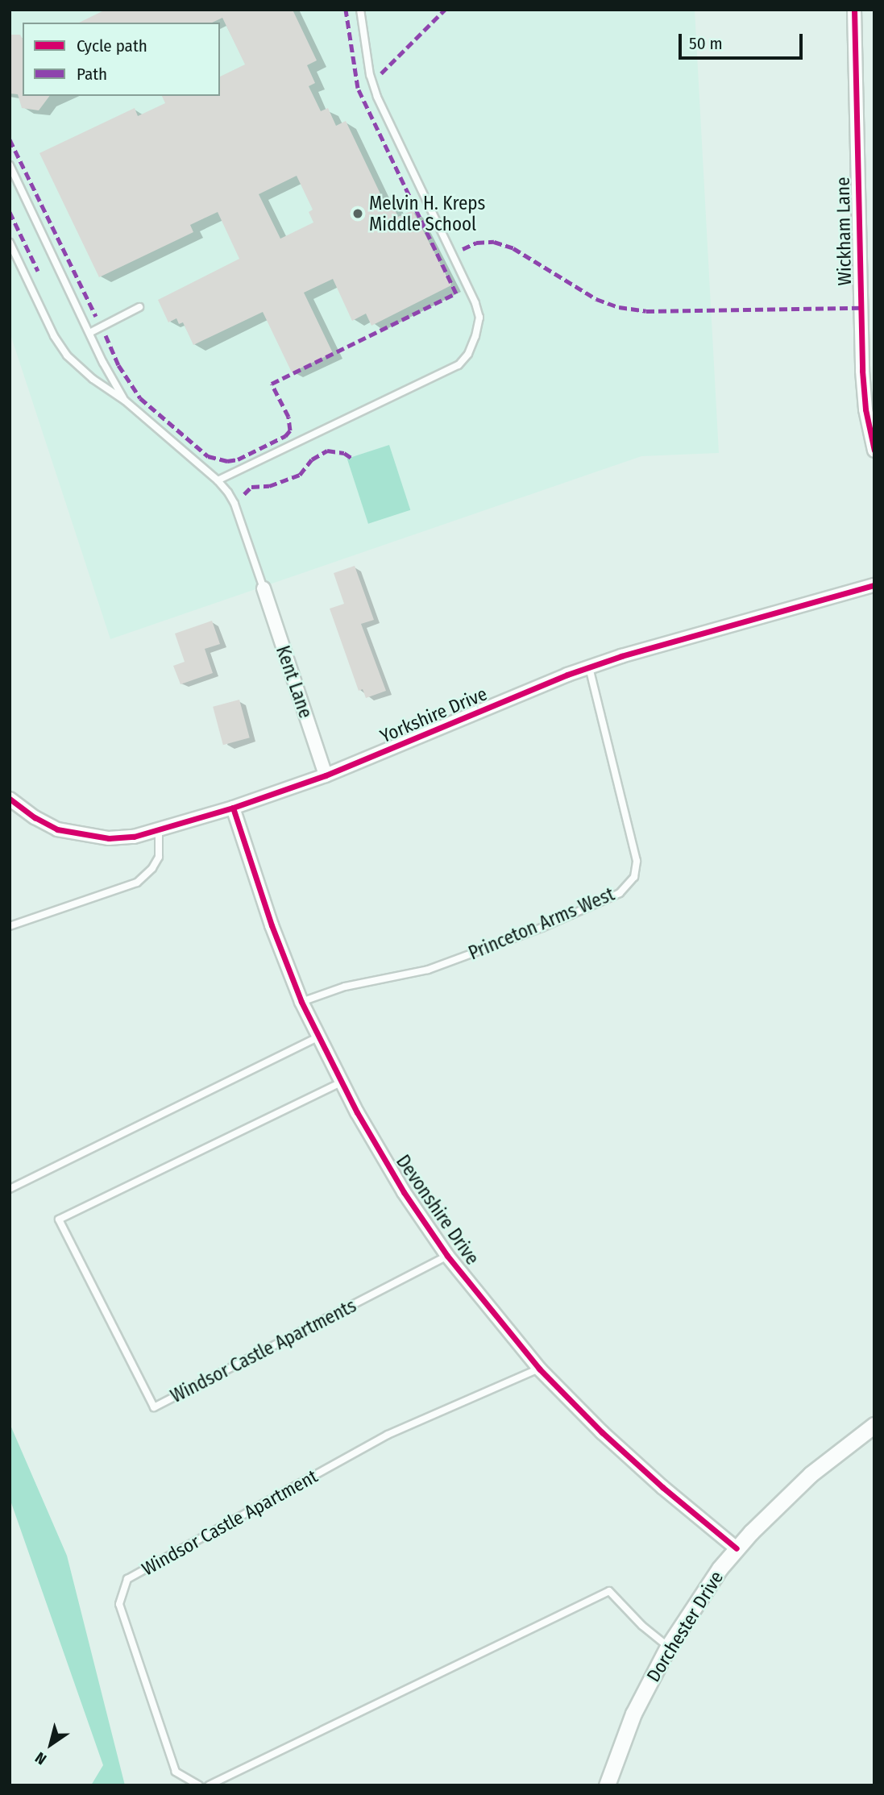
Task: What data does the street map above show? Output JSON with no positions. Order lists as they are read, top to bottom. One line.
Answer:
{"streets":{"street":["Wickham Lane","Kent Lane","Yorkshire Drive","Devonshire Drive","Dorchester Drive"],"lane":["Princeton Arms West","Windsor Castle Apartments","Windsor Castle Apartment"]},"crossings":[["Kent Lane","Yorkshire Drive"],["Yorkshire Drive","Princeton Arms West"],["Yorkshire Drive","Devonshire Drive"],["Princeton Arms West","Devonshire Drive"],["Devonshire Drive","Windsor Castle Apartments"],["Devonshire Drive","Windsor Castle Apartment"],["Devonshire Drive","Dorchester Drive"]],"places":["Melvin H. Kreps Middle School"],"legend":["Cycle path","Path"],"scale_bar":"50 m","north":"bottom left"}
